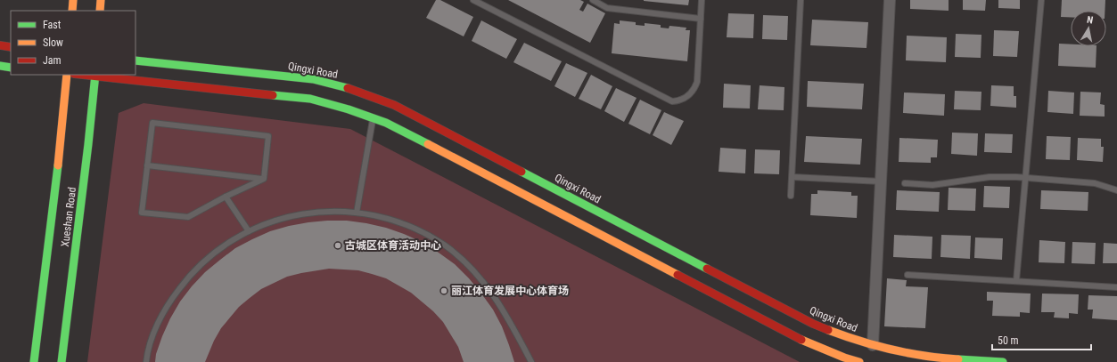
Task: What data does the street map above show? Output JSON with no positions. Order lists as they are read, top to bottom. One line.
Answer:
{"streets":{"street":["Qingxi Road","Xueshan Road"]},"places":["古城区体育活动中心","丽江体育发展中心体育场"],"legend":["Fast","Slow","Jam"],"scale_bar":"50 m","north":"top"}
